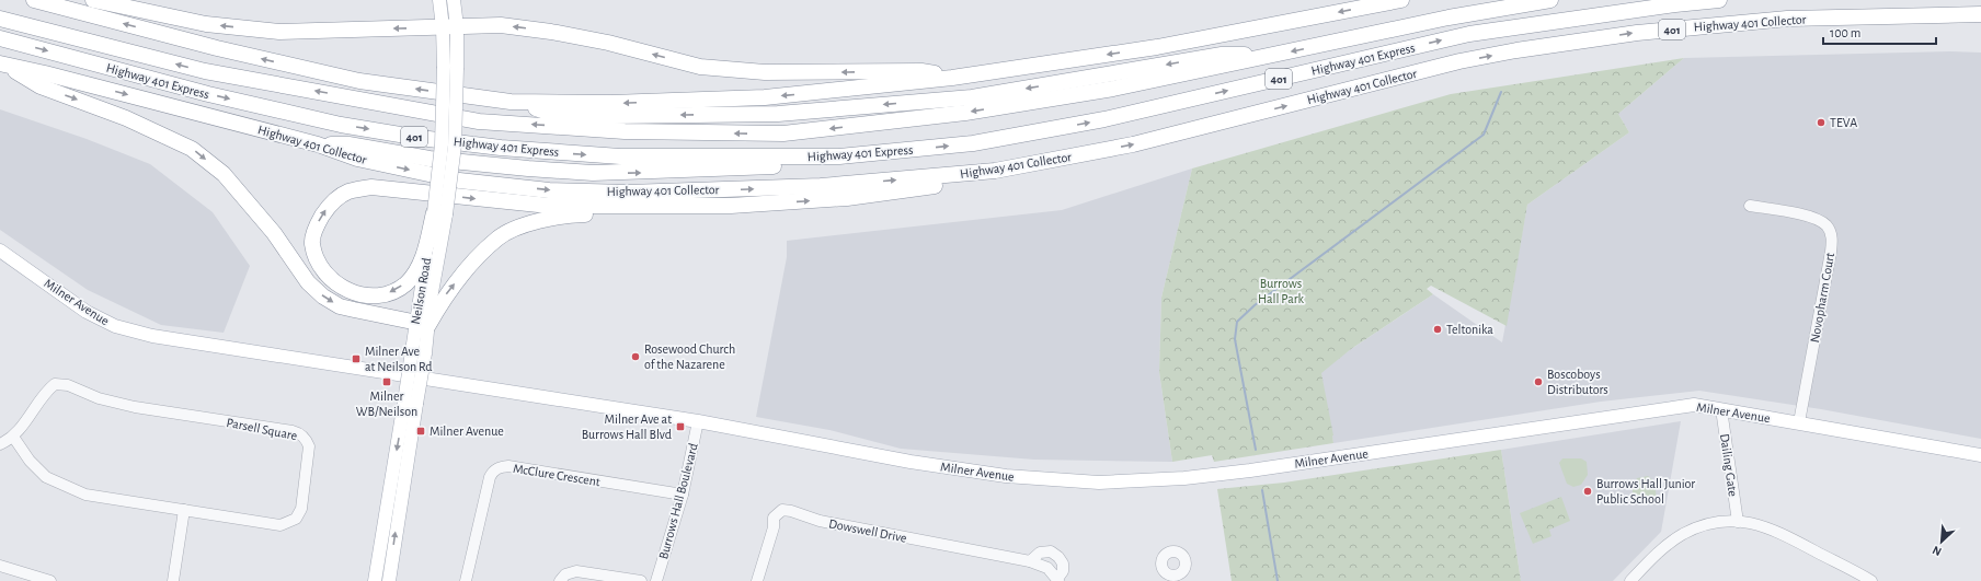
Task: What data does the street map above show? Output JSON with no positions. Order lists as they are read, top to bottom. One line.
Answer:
{"streets":{"highway":["Highway 401 Collector","401","Highway 401 Express"],"main road":["Neilson Road","Milner Avenue"],"street":["Novopharm Court","Parsell Square","Dailing Gate","McClure Crescent","Burrows Hall Boulevard","Dowswell Drive"]},"crossings":[["Novopharm Court","Milner Avenue"],["Milner Avenue","Dailing Gate"],["Milner Avenue","Burrows Hall Boulevard"],["McClure Crescent","Burrows Hall Boulevard"]],"parks":["Burrows Hall Park"],"places":{"other":["TEVA","Teltonika","Rosewood Church of the Nazarene","Boscoboys Distributors","Burrows Hall Junior Public School"],"transit":["Milner Ave at Neilson Rd","Milner WB/Neilson","Milner Ave at Burrows Hall Blvd","Milner Avenue"]},"scale_bar":"100 m","north":"bottom left"}
